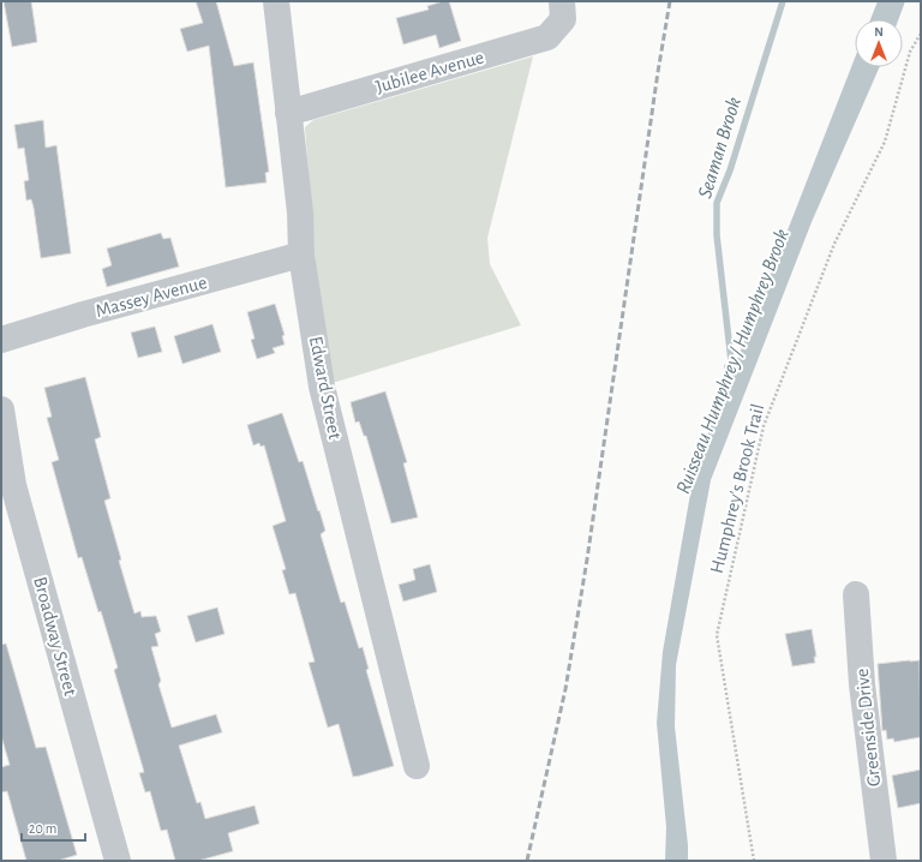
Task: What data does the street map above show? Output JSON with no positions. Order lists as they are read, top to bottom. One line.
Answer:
{"streets":{"street":["Jubilee Avenue","Massey Avenue","Edward Street","Broadway Street","Greenside Drive"],"path":["Humphrey's Brook Trail"]},"crossings":[["Jubilee Avenue","Edward Street"],["Massey Avenue","Edward Street"]],"water":["Seaman Brook","Ruisseau Humphrey / Humphrey Brook"],"scale_bar":"20 m","north":"top"}
